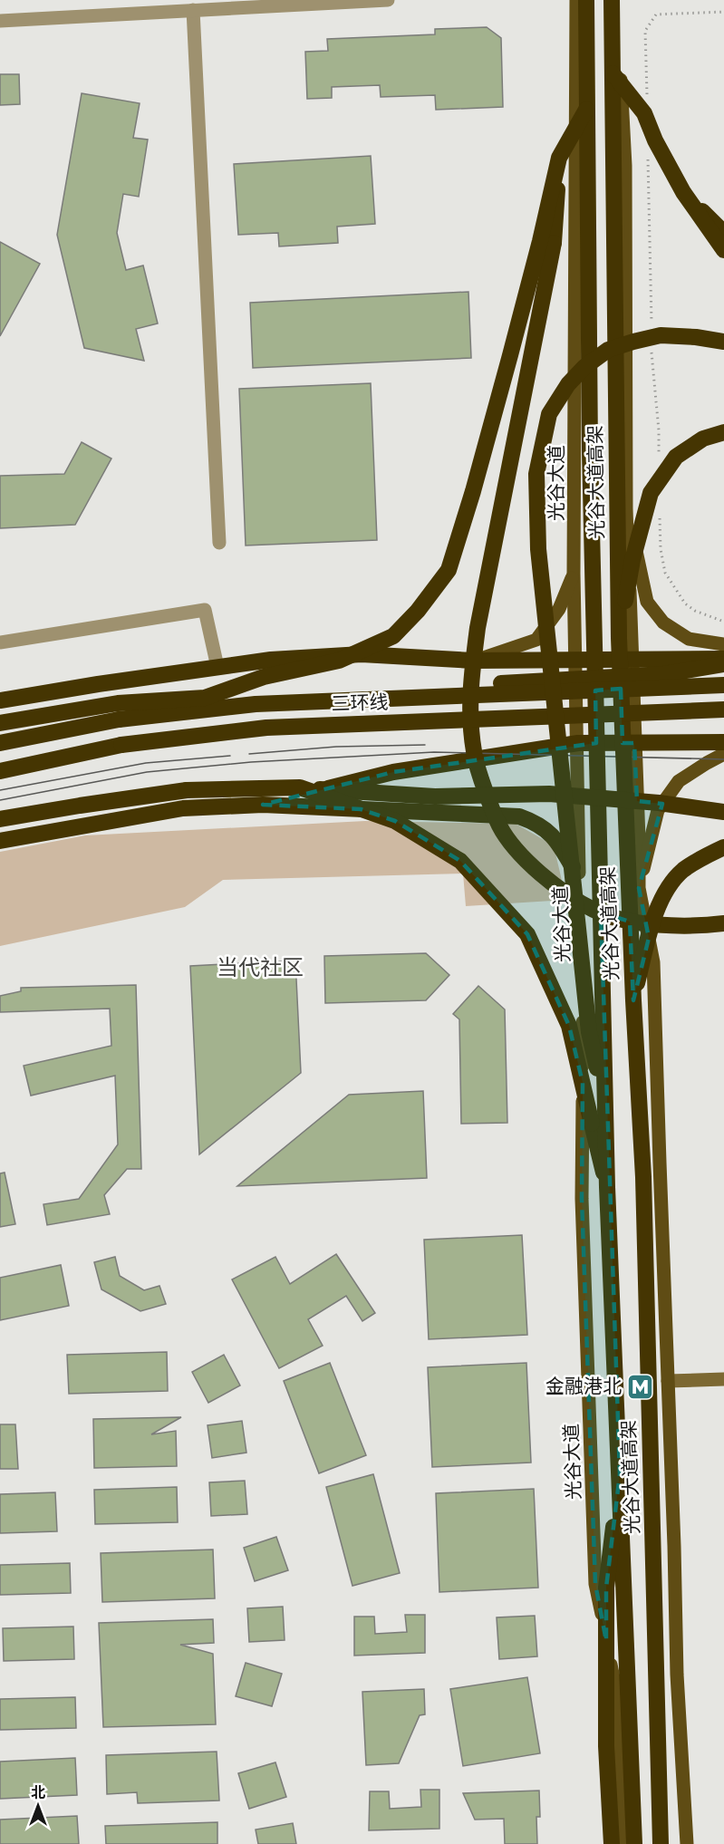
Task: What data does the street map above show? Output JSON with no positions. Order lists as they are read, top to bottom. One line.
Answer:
{"streets":{"highway":["光谷大道高架","三环线"],"main road":["光谷大道"]},"districts":["当代社区"],"places":{"metro station":["金融港北"]},"north":"top"}
